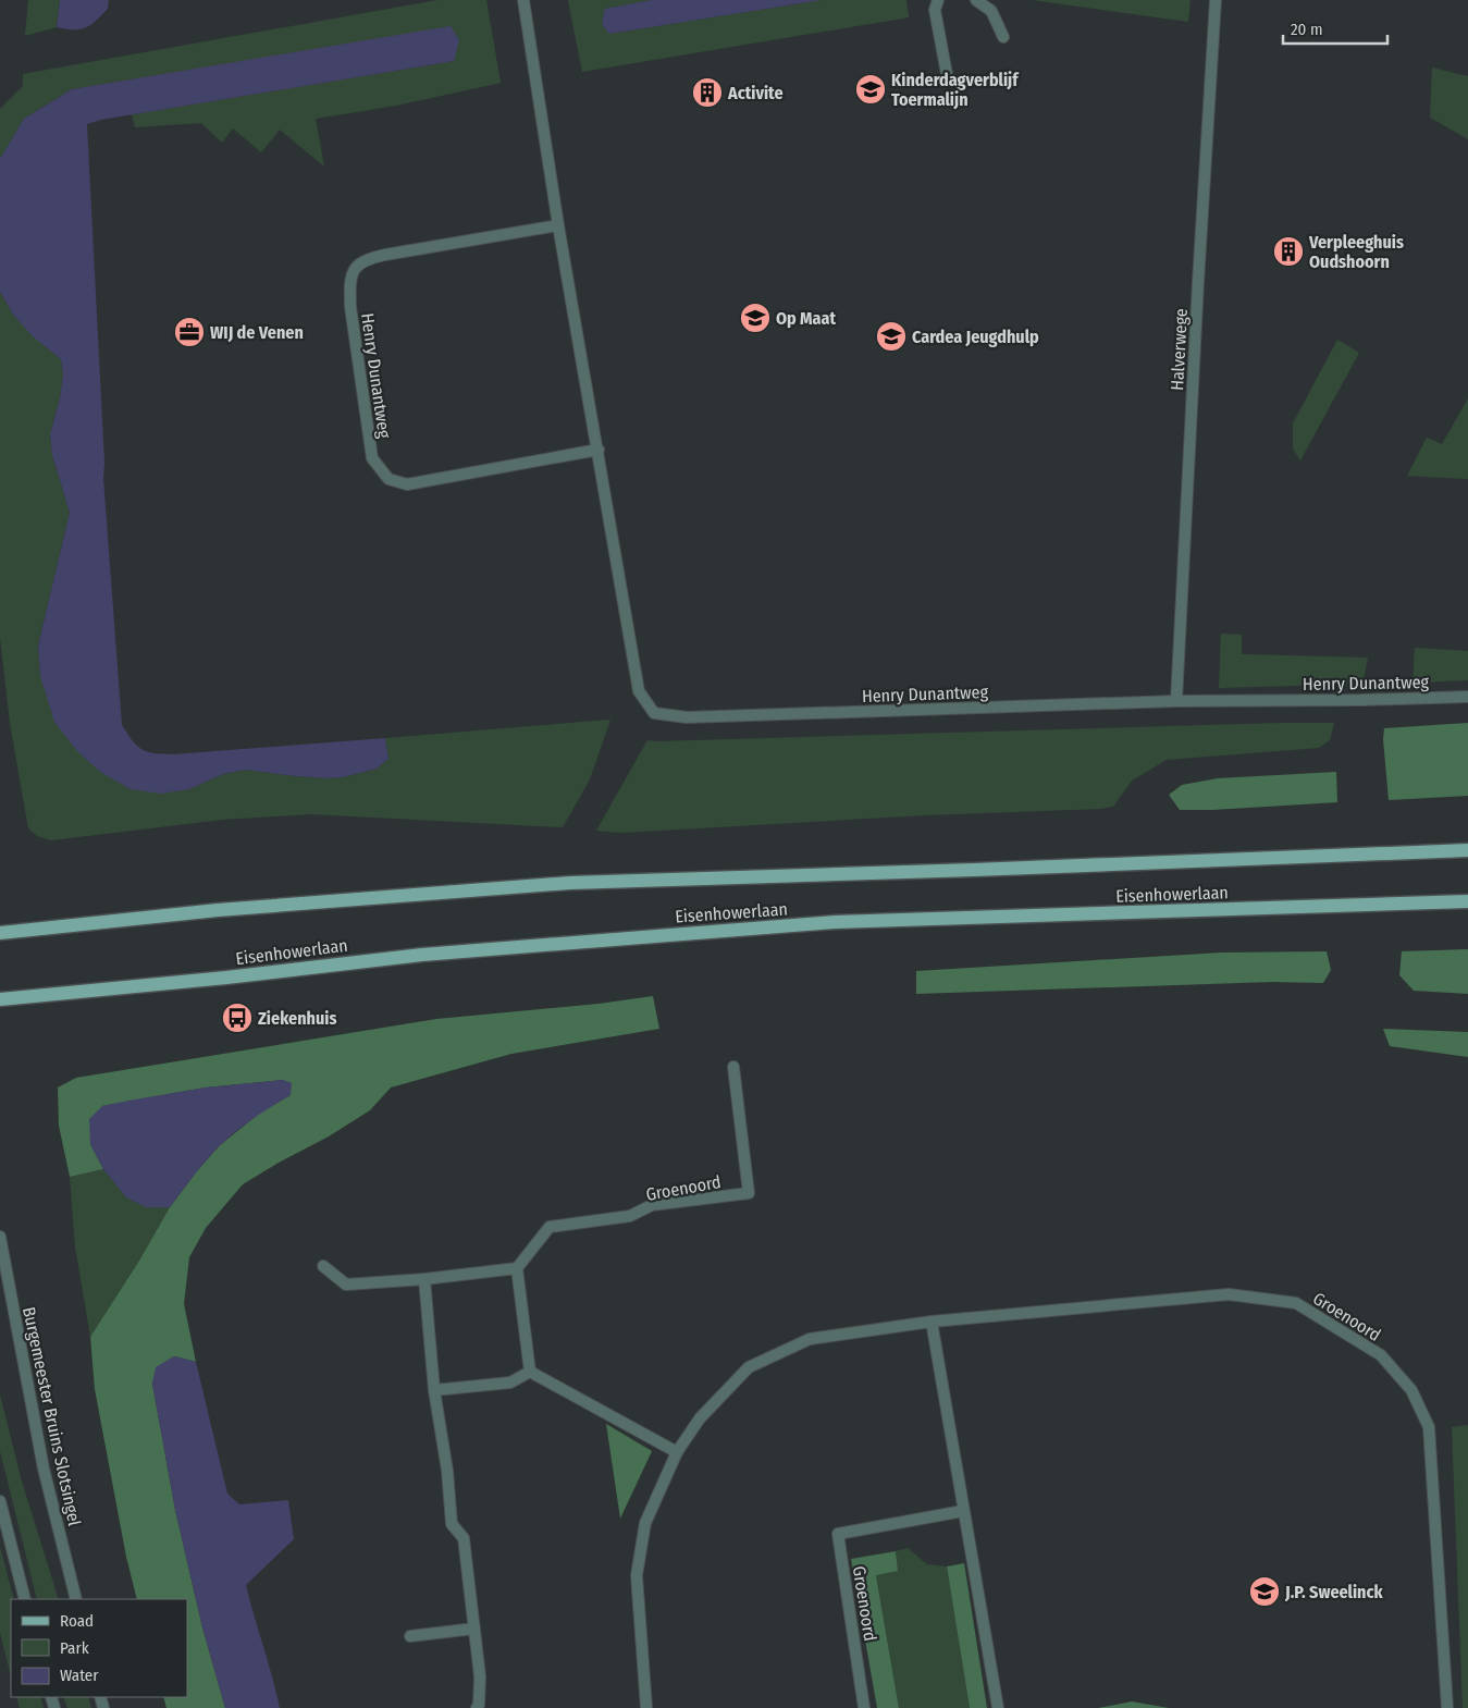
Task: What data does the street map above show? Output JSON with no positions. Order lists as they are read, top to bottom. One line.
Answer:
{"streets":{"main road":["Eisenhowerlaan"],"street":["Halverwege","Henry Dunantweg","Groenoord","Burgemeester Bruins Slotsingel"]},"crossings":[["Halverwege","Henry Dunantweg"]],"places":{"school or university":["Kinderdagverblijf Toermalijn","Op Maat","Cardea Jeugdhulp","J.P. Sweelinck"],"building":["Activite","Verpleeghuis Oudshoorn"],"office":["WIJ de Venen"],"bus stop":["Ziekenhuis"]},"legend":["Road","Park","Water"],"scale_bar":"20 m"}
